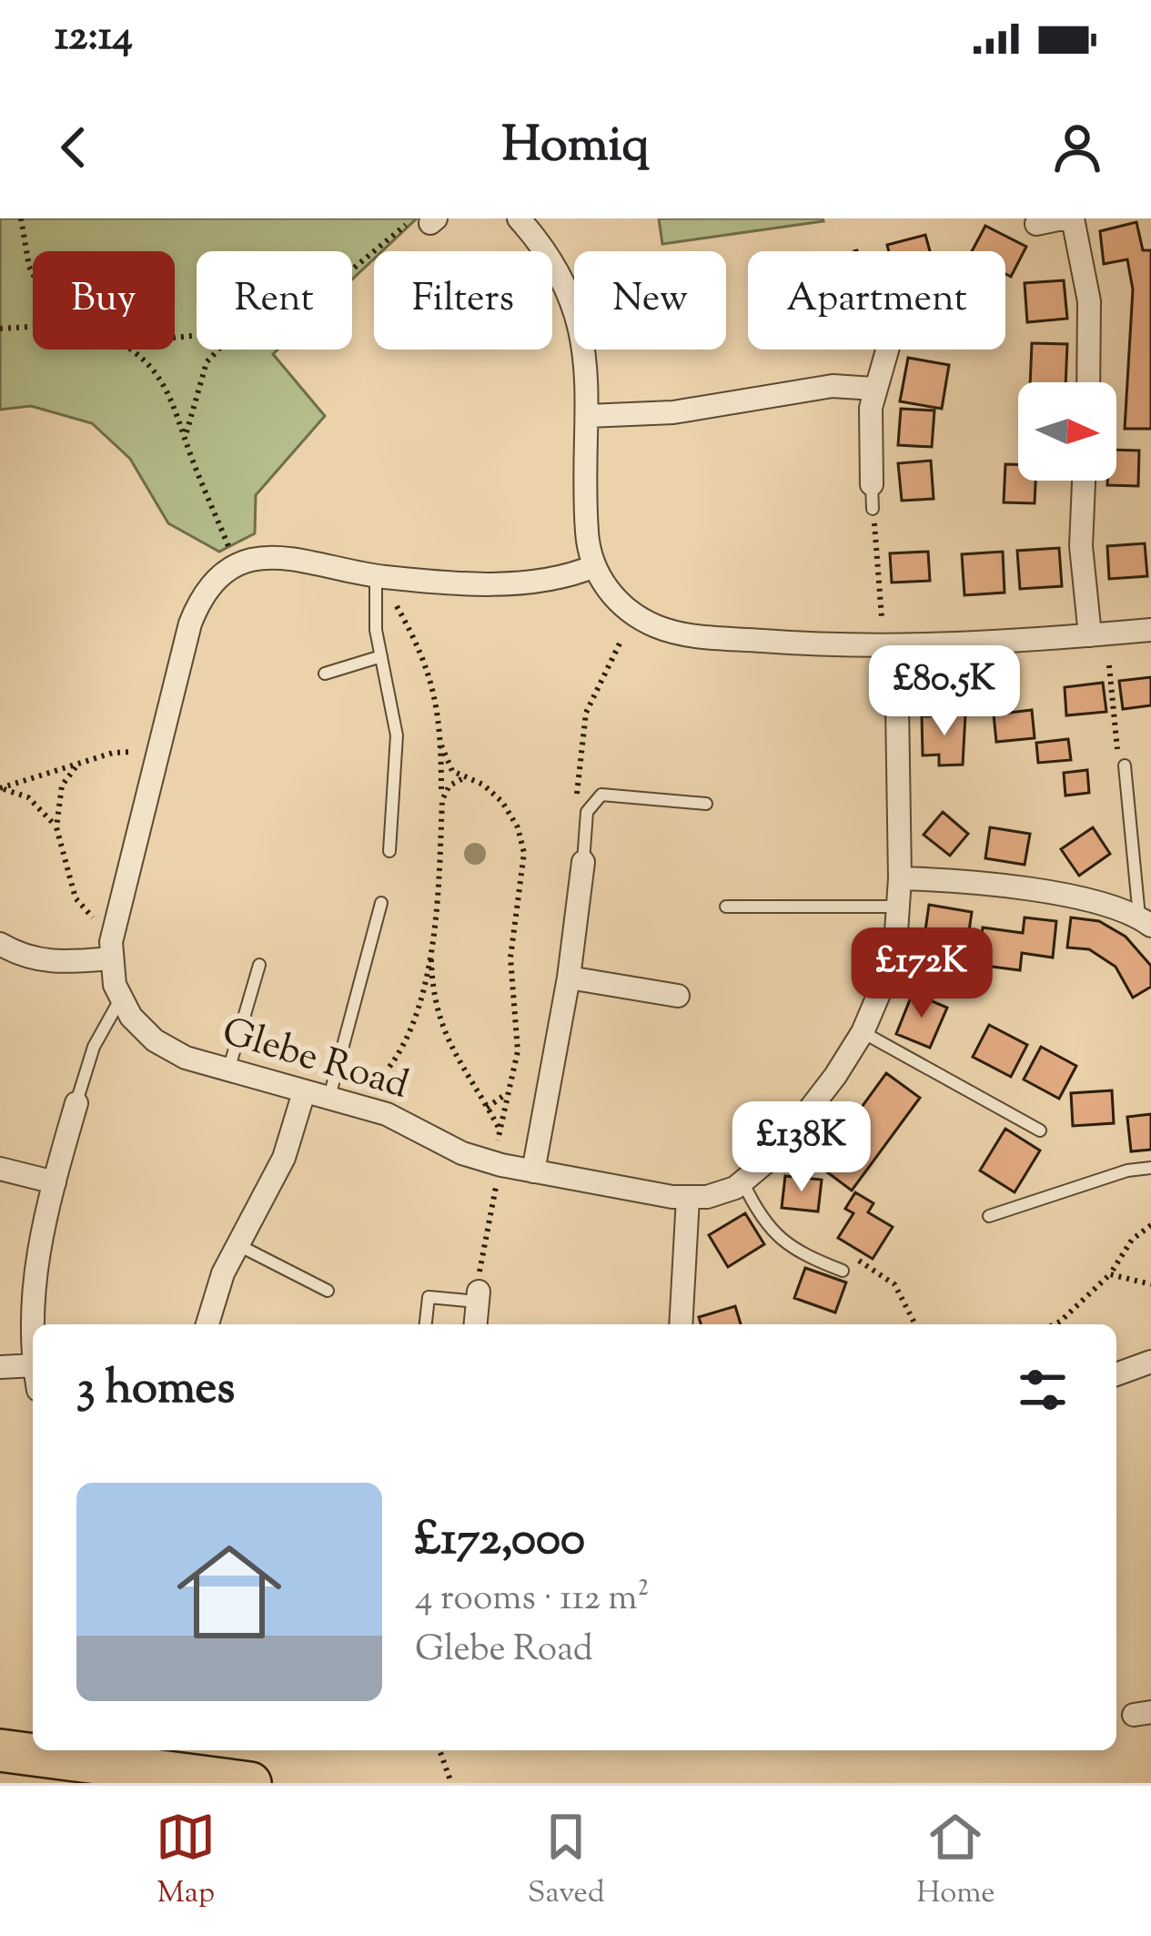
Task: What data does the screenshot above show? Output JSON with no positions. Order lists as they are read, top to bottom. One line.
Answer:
{"streets":{"street":["Glebe Road"]},"north":"right","page":{"status":"12:14","header":"Homiq","chip":["Buy","Rent","Filters","New","Apartment"],"price":["£80.5K","£172K","£138K"],"heading":"3 homes","list":[{"name":"£172,000","note":"4 rooms · 112 m² · Glebe Road"}],"tabs":["Map","Saved","Home"]}}
